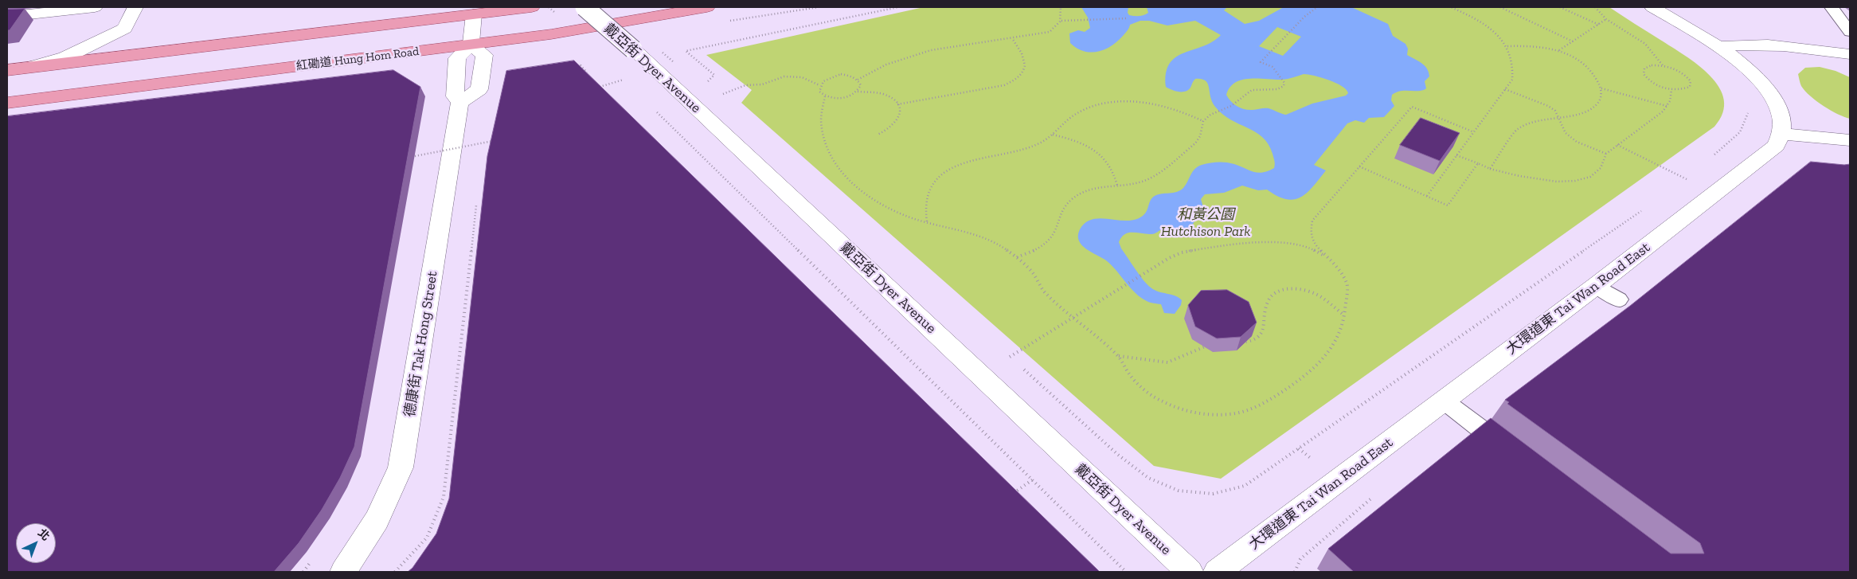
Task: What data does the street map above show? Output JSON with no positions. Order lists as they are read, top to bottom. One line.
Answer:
{"streets":{"main road":["紅磡道 Hung Hom Road"],"street":["戴亞街 Dyer Avenue","大環道東 Tai Wan Road East","德康街 Tak Hong Street"]},"crossings":[["紅磡道 Hung Hom Road","德康街 Tak Hong Street"]],"parks":["和黃公園 Hutchison Park"],"north":"top right"}
